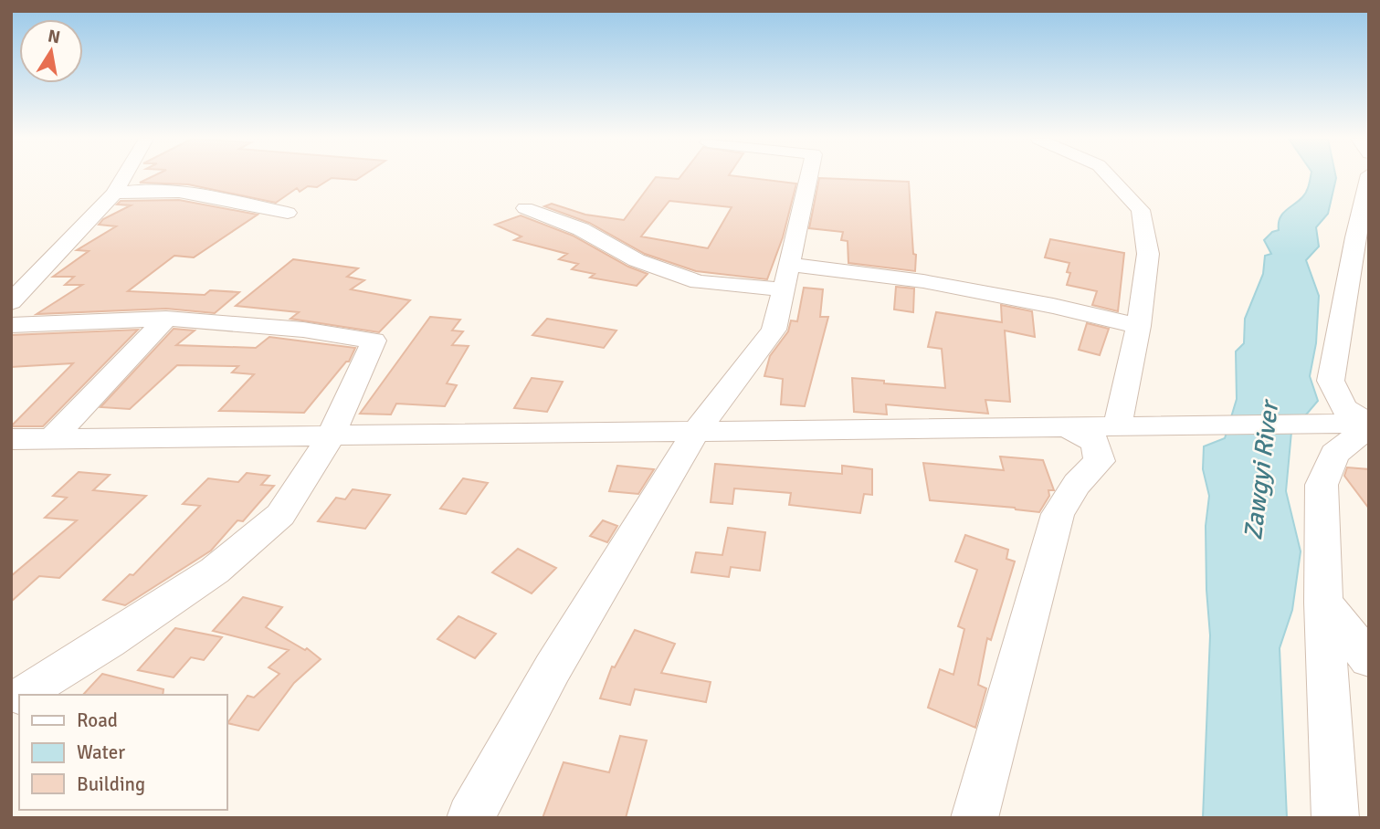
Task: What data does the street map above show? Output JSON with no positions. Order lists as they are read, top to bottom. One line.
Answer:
{"water":["Zawgyi River"],"legend":["Road","Water","Building"],"north":"top"}
